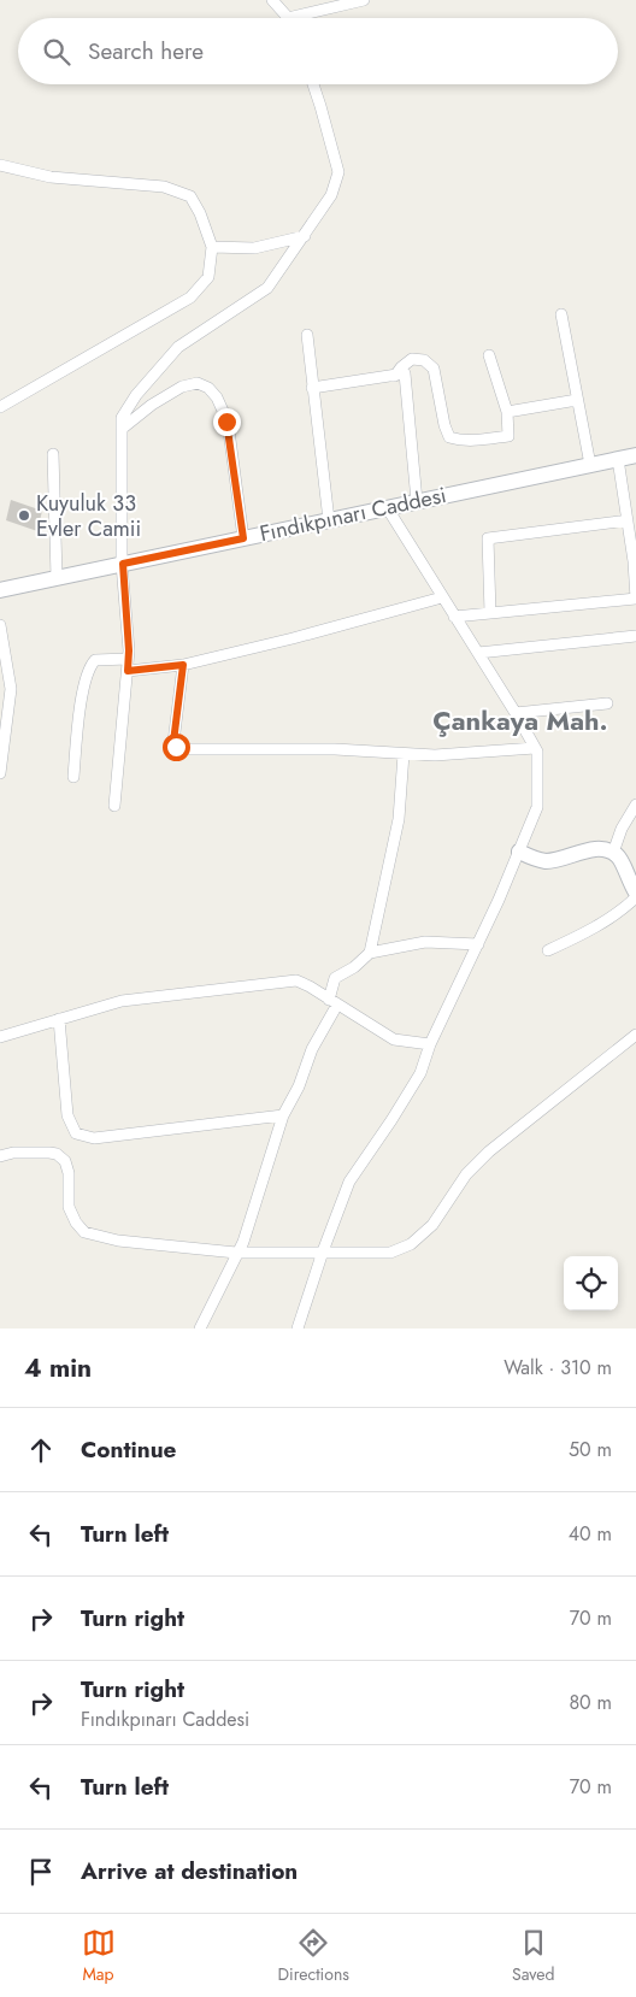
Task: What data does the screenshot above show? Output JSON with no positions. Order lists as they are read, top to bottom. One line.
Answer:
{"streets":{"main road":["Fındıkpınarı Caddesi"]},"districts":["Çankaya Mah."],"places":["Kuyuluk 33 Evler Camii"],"page":{"search":"Search here","heading":["4 min","Walk · 310 m"],"list":[["Continue","50 m"],["Turn left","40 m"],["Turn right","70 m"],["Turn right","Fındıkpınarı Caddesi","80 m"],["Turn left","70 m"],"Arrive at destination"],"nav":["Map","Directions","Saved"]}}
